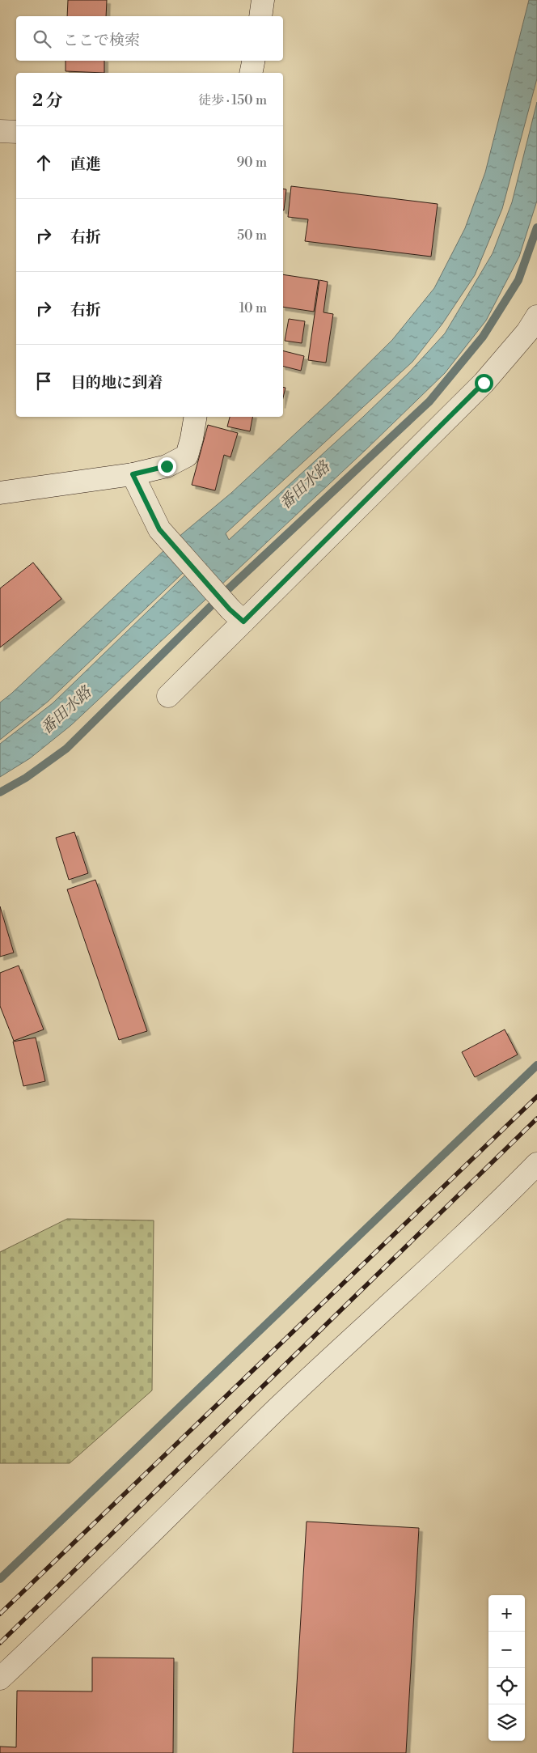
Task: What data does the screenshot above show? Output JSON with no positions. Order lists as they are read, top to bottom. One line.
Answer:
{"water":["番田水路"],"page":{"search":"ここで検索","heading":["2 分","徒歩 · 150 m"],"list":[["直進","90 m"],["右折","50 m"],["右折","10 m"],"目的地に到着"],"map_buttons":["+","−"]}}
